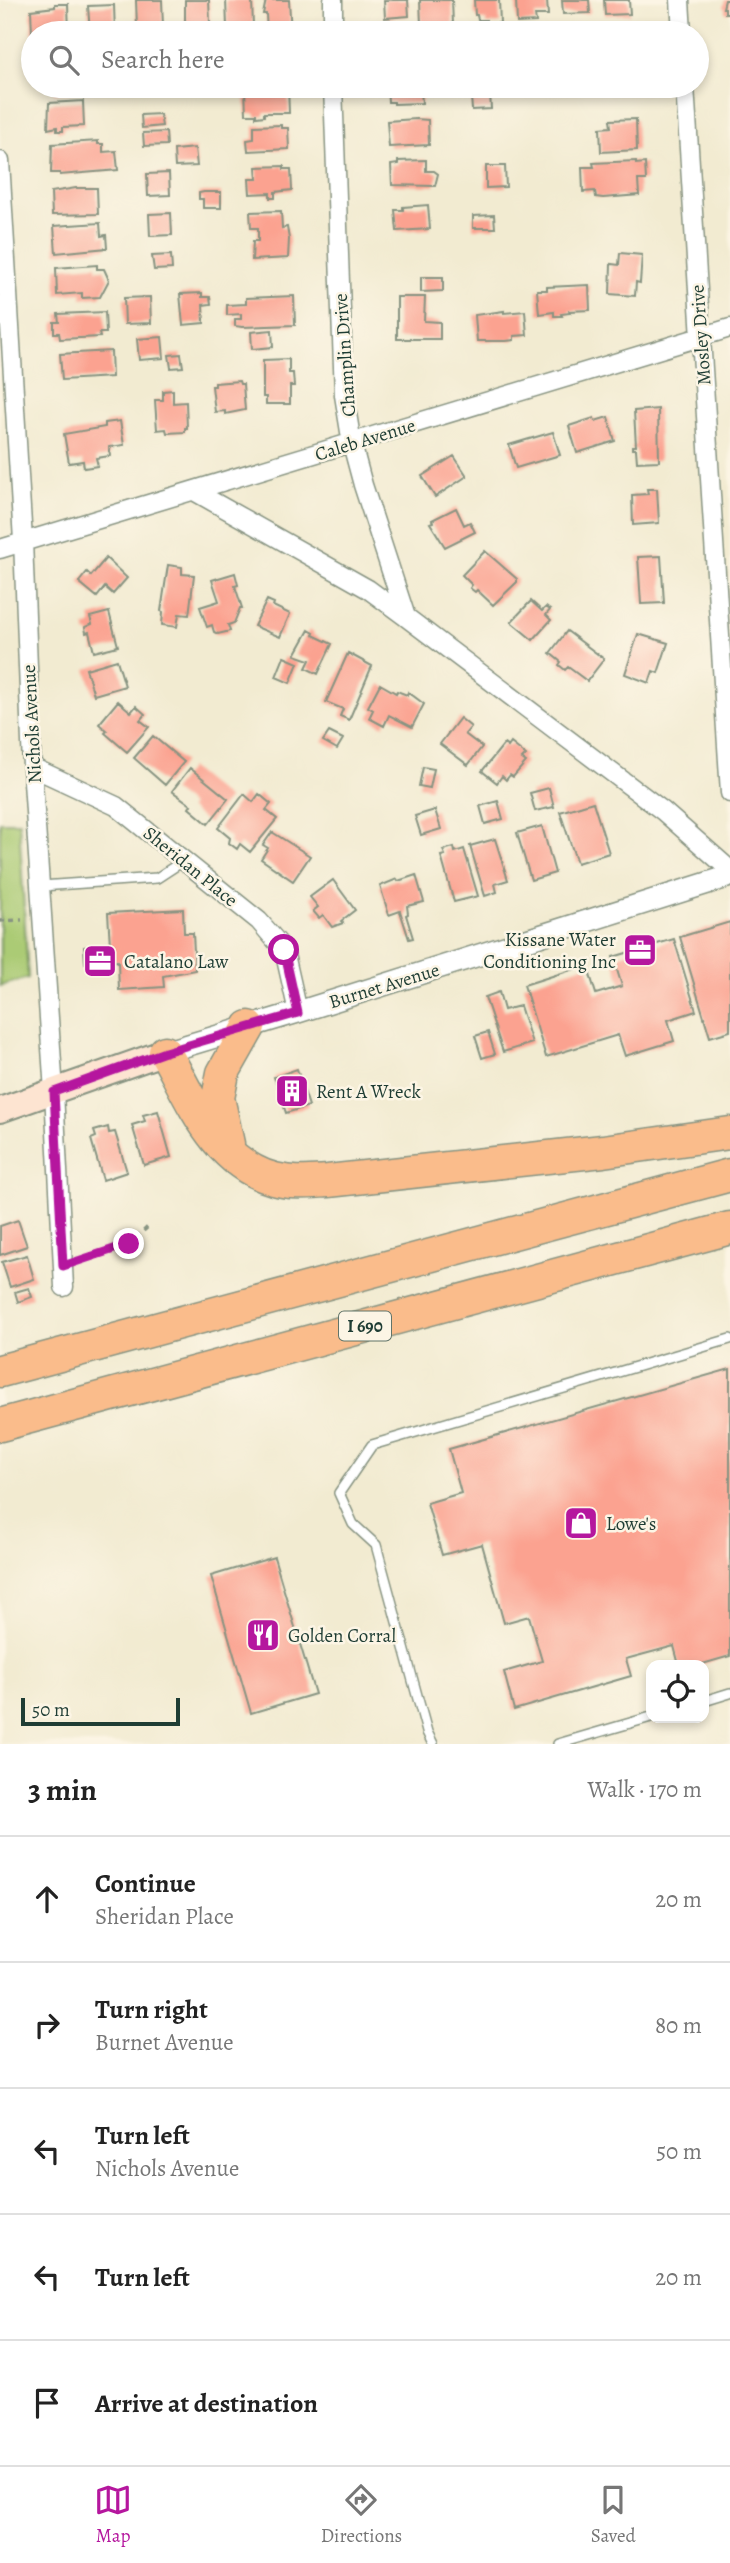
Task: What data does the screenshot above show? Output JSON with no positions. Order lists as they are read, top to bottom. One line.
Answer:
{"streets":{"highway":["I 690"],"main road":["Burnet Avenue"],"street":["Mosley Drive","Champlin Drive","Caleb Avenue","Nichols Avenue","Sheridan Place"]},"crossings":[["Mosley Drive","Caleb Avenue"],["Champlin Drive","Caleb Avenue"],["Caleb Avenue","Nichols Avenue"],["Nichols Avenue","Sheridan Place"],["Nichols Avenue","Burnet Avenue"],["Sheridan Place","Burnet Avenue"]],"places":{"office":["Kissane Water Conditioning Inc","Catalano Law"],"building":["Rent A Wreck"],"shop":["Lowe's"],"restaurant":["Golden Corral"]},"scale_bar":"50 m","page":{"search":"Search here","scale":"50 m","heading":["3 min","Walk · 170 m"],"list":[["Continue","Sheridan Place","20 m"],["Turn right","Burnet Avenue","80 m"],["Turn left","Nichols Avenue","50 m"],["Turn left","20 m"],"Arrive at destination"],"nav":["Map","Directions","Saved"]}}
